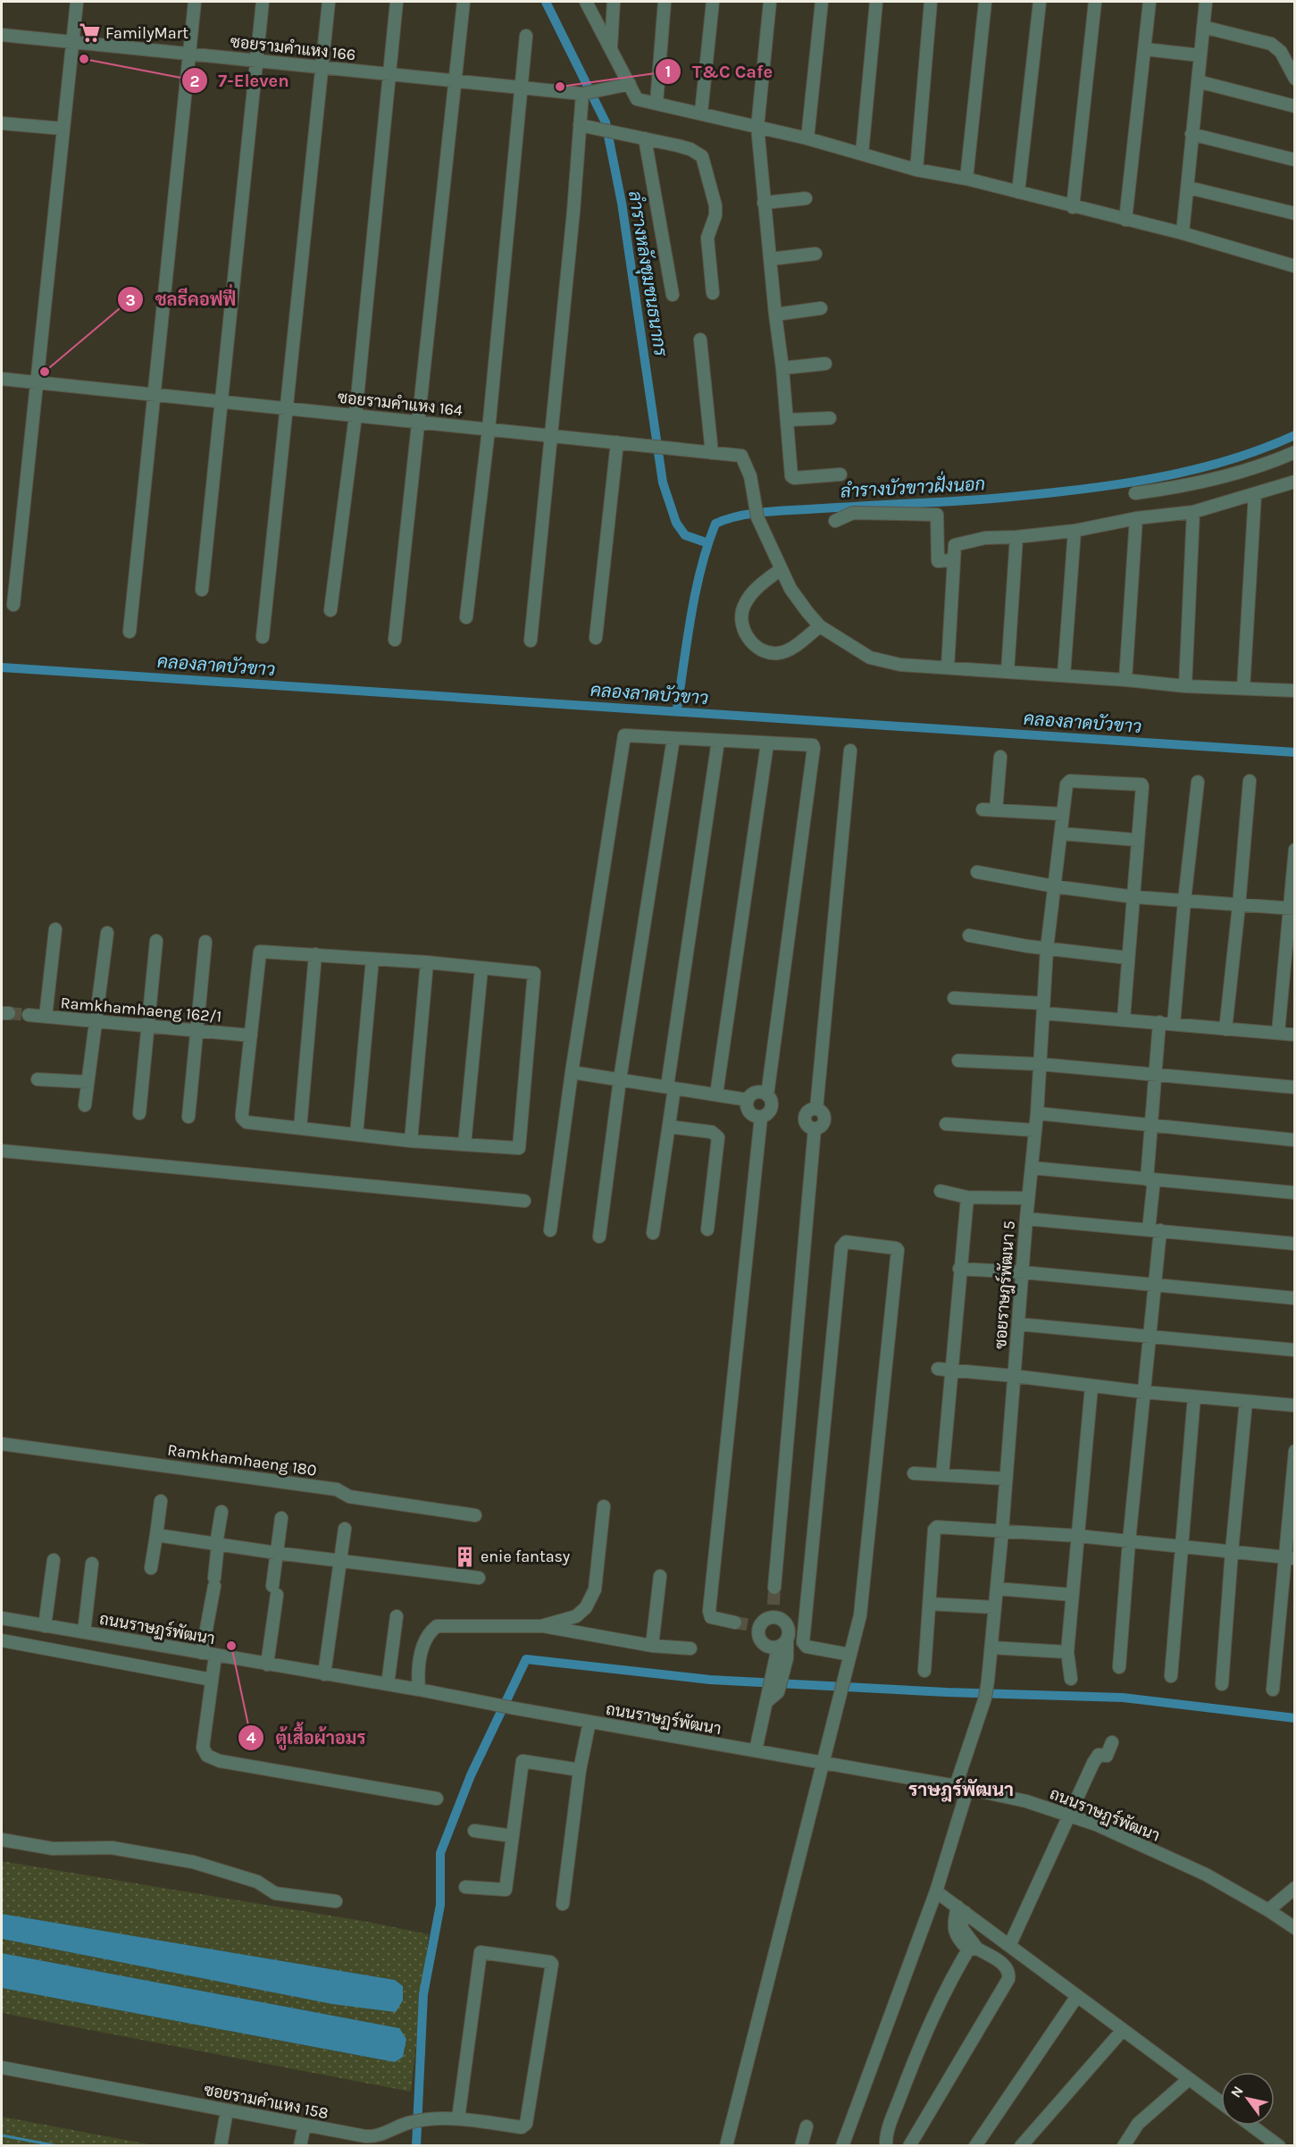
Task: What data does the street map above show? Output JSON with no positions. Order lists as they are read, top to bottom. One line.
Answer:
{"streets":{"street":["ซอยรามคำแหง 166","ซอยรามคำแหง 164","Ramkhamhaeng 162/1","ซอยราษฎร์พัฒนา 5","Ramkhamhaeng 180","ถนนราษฏร์พัฒนา","ซอยรามคำแหง 158"]},"crossings":[["ซอยราษฎร์พัฒนา 5","ถนนราษฏร์พัฒนา"]],"districts":["ราษฎร์พัฒนา"],"water":["ลำรางหลังชุมชนธนากร","ลำรางบัวขาวฝั่งนอก","คลองลาดบัวขาว"],"places":{"supermarket":["FamilyMart"],"other":["7-Eleven","T&C Cafe","ชลธีคอฟฟี่","ตู้เสื้อผ้าอมร"],"building":["enie fantasy"]},"north":"top left"}
